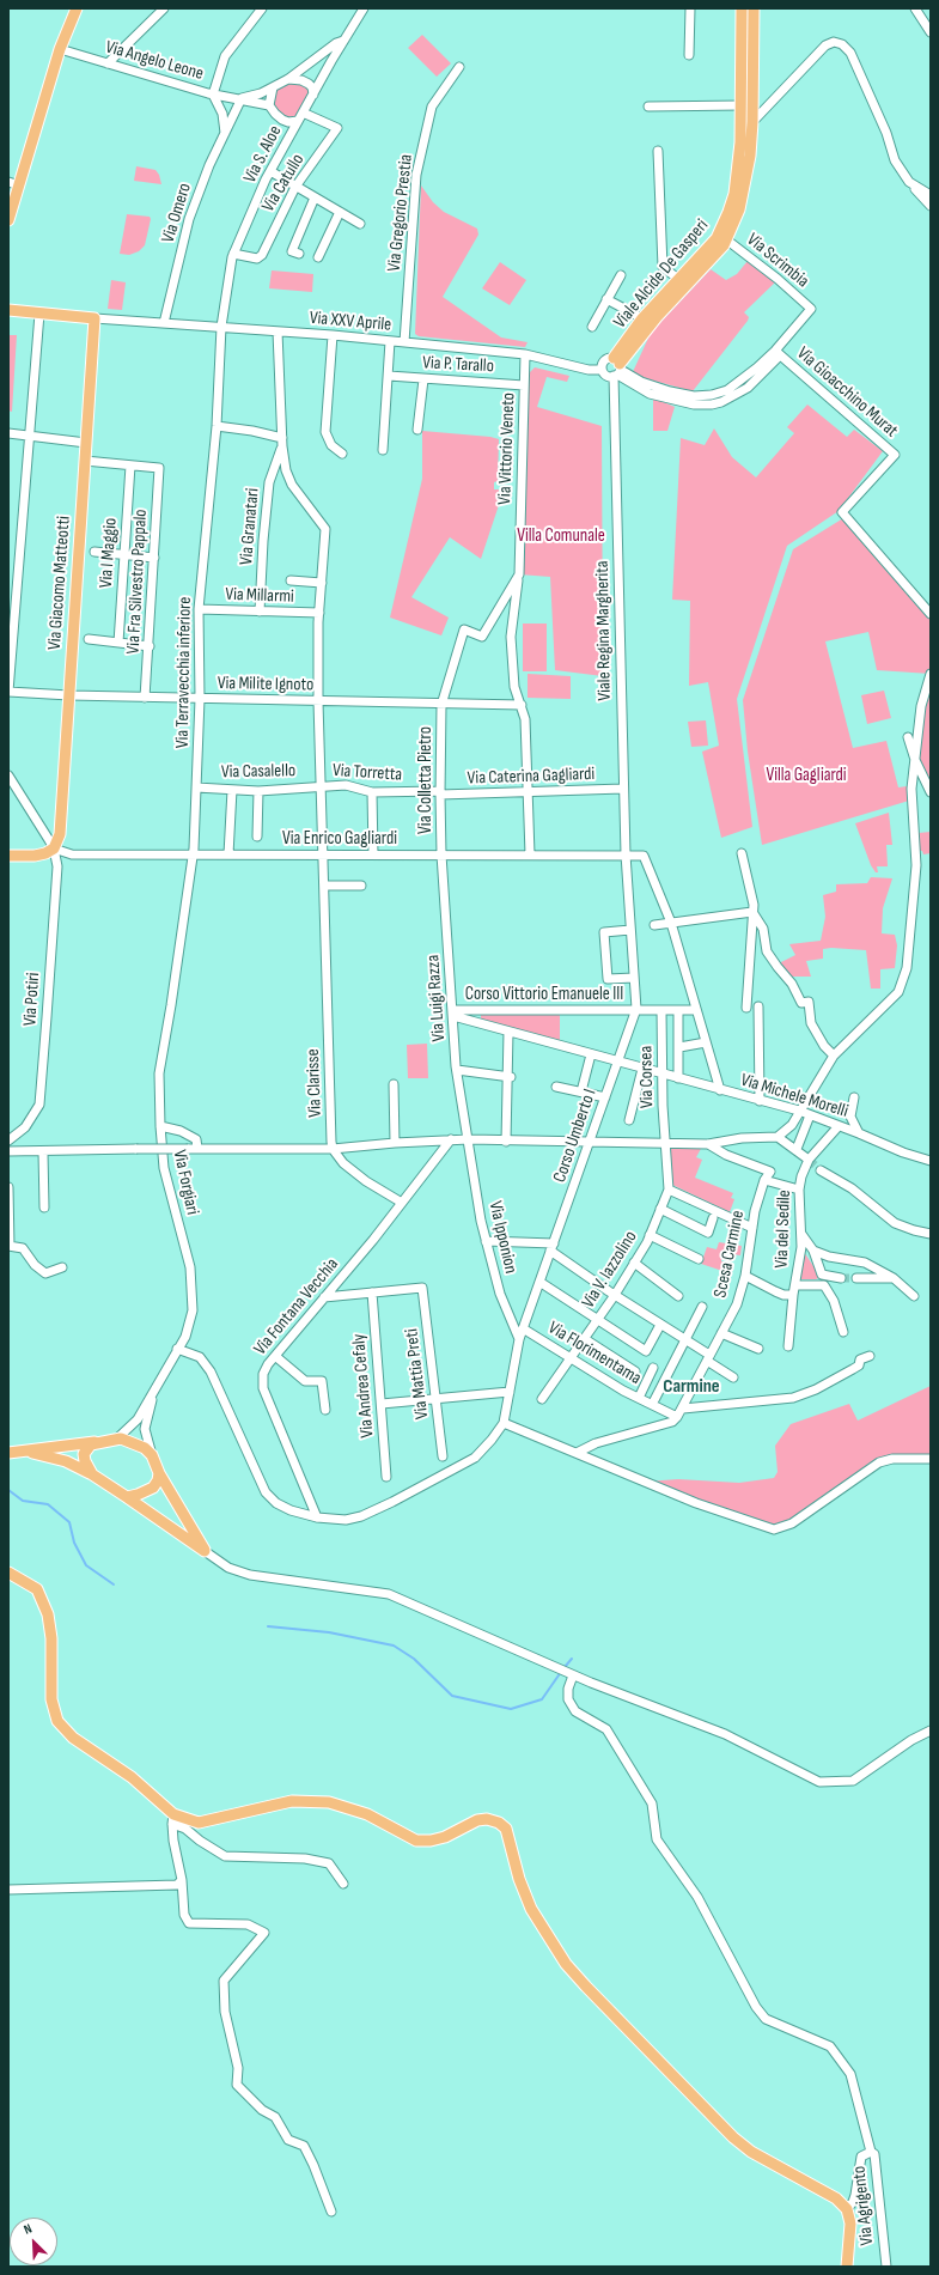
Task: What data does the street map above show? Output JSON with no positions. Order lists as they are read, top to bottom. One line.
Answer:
{"streets":{"main road":["Viale Alcide De Gasperi","Via Giacomo Matteotti"],"street":["Via Angelo Leone","Via S. Aloe","Via Catullo","Via Omero","Via Gregorio Prestia","Via Scrimbia","Via XXV Aprile","Via P. Tarallo","Via Gioacchino Murat","Via Vittorio Veneto","Via Granatari","Via I Maggio","Via Fra Silvestro Pappalo","Via Millarmi","Viale Regina Margherita","Via Terravecchia inferiore","Via Milite Ignoto","Via Casalello","Via Torretta","Via Caterina Gagliardi","Via Colletta Pietro","Via Enrico Gagliardi","Corso Vittorio Emanuele III","Via Luigi Razza","Via Potiri","Via Corsea","Via Clarisse","Via Michele Morelli","Corso Umberto I","Via Forgiari","Via del Sedile","Via Ipponion","Scesa Carmine","Via V. Iazzolino","Via Fontana Vecchia","Via Florimentama","Via Mattia Preti","Via Andrea Cefaly","Via Agrigento"]},"crossings":[["Via Angelo Leone","Via S. Aloe"],["Via Angelo Leone","Via Catullo"],["Via Angelo Leone","Via Omero"],["Via S. Aloe","Via Catullo"],["Via S. Aloe","Via XXV Aprile"],["Via S. Aloe","Via Terravecchia inferiore"],["Via Omero","Via XXV Aprile"],["Via Gregorio Prestia","Via XXV Aprile"],["Via Scrimbia","Viale Alcide De Gasperi"],["Via Scrimbia","Via Gioacchino Murat"],["Viale Alcide De Gasperi","Via Gioacchino Murat"],["Viale Alcide De Gasperi","Viale Regina Margherita"],["Via XXV Aprile","Via Gioacchino Murat"],["Via XXV Aprile","Via Vittorio Veneto"],["Via XXV Aprile","Via Giacomo Matteotti"],["Via XXV Aprile","Via Terravecchia inferiore"],["Via XXV Aprile","Via Clarisse"],["Via P. Tarallo","Via Vittorio Veneto"],["Via Gioacchino Murat","Viale Regina Margherita"],["Via Vittorio Veneto","Via Milite Ignoto"],["Via Vittorio Veneto","Via Colletta Pietro"],["Via Granatari","Via Millarmi"],["Via Granatari","Via Clarisse"],["Via I Maggio","Via Fra Silvestro Pappalo"],["Via Fra Silvestro Pappalo","Via Milite Ignoto"],["Via Giacomo Matteotti","Via Milite Ignoto"],["Via Giacomo Matteotti","Via Enrico Gagliardi"],["Via Giacomo Matteotti","Via Potiri"],["Via Millarmi","Via Terravecchia inferiore"],["Via Millarmi","Via Clarisse"],["Viale Regina Margherita","Via Caterina Gagliardi"],["Viale Regina Margherita","Via Enrico Gagliardi"],["Viale Regina Margherita","Corso Umberto I"],["Via Terravecchia inferiore","Via Milite Ignoto"],["Via Terravecchia inferiore","Via Casalello"],["Via Terravecchia inferiore","Via Enrico Gagliardi"],["Via Terravecchia inferiore","Via Forgiari"],["Via Milite Ignoto","Via Colletta Pietro"],["Via Milite Ignoto","Via Clarisse"],["Via Casalello","Via Torretta"],["Via Casalello","Via Clarisse"],["Via Torretta","Via Caterina Gagliardi"],["Via Torretta","Via Colletta Pietro"],["Via Torretta","Via Clarisse"],["Via Caterina Gagliardi","Via Colletta Pietro"],["Via Colletta Pietro","Via Enrico Gagliardi"],["Via Colletta Pietro","Via Luigi Razza"],["Via Enrico Gagliardi","Via Luigi Razza"],["Via Enrico Gagliardi","Via Potiri"],["Via Enrico Gagliardi","Via Clarisse"],["Via Enrico Gagliardi","Corso Umberto I"],["Corso Vittorio Emanuele III","Via Luigi Razza"],["Corso Vittorio Emanuele III","Via Corsea"],["Corso Vittorio Emanuele III","Via Michele Morelli"],["Corso Vittorio Emanuele III","Corso Umberto I"],["Via Luigi Razza","Via Michele Morelli"],["Via Luigi Razza","Via Ipponion"],["Via Corsea","Via Michele Morelli"],["Via Corsea","Via V. Iazzolino"],["Via Michele Morelli","Corso Umberto I"],["Via Michele Morelli","Via del Sedile"],["Corso Umberto I","Via Ipponion"],["Corso Umberto I","Via Florimentama"],["Scesa Carmine","Via Florimentama"],["Via V. Iazzolino","Via Florimentama"],["Via Mattia Preti","Via Andrea Cefaly"]],"districts":["Carmine"],"parks":["Villa Comunale","Villa Gagliardi"],"north":"top left"}
